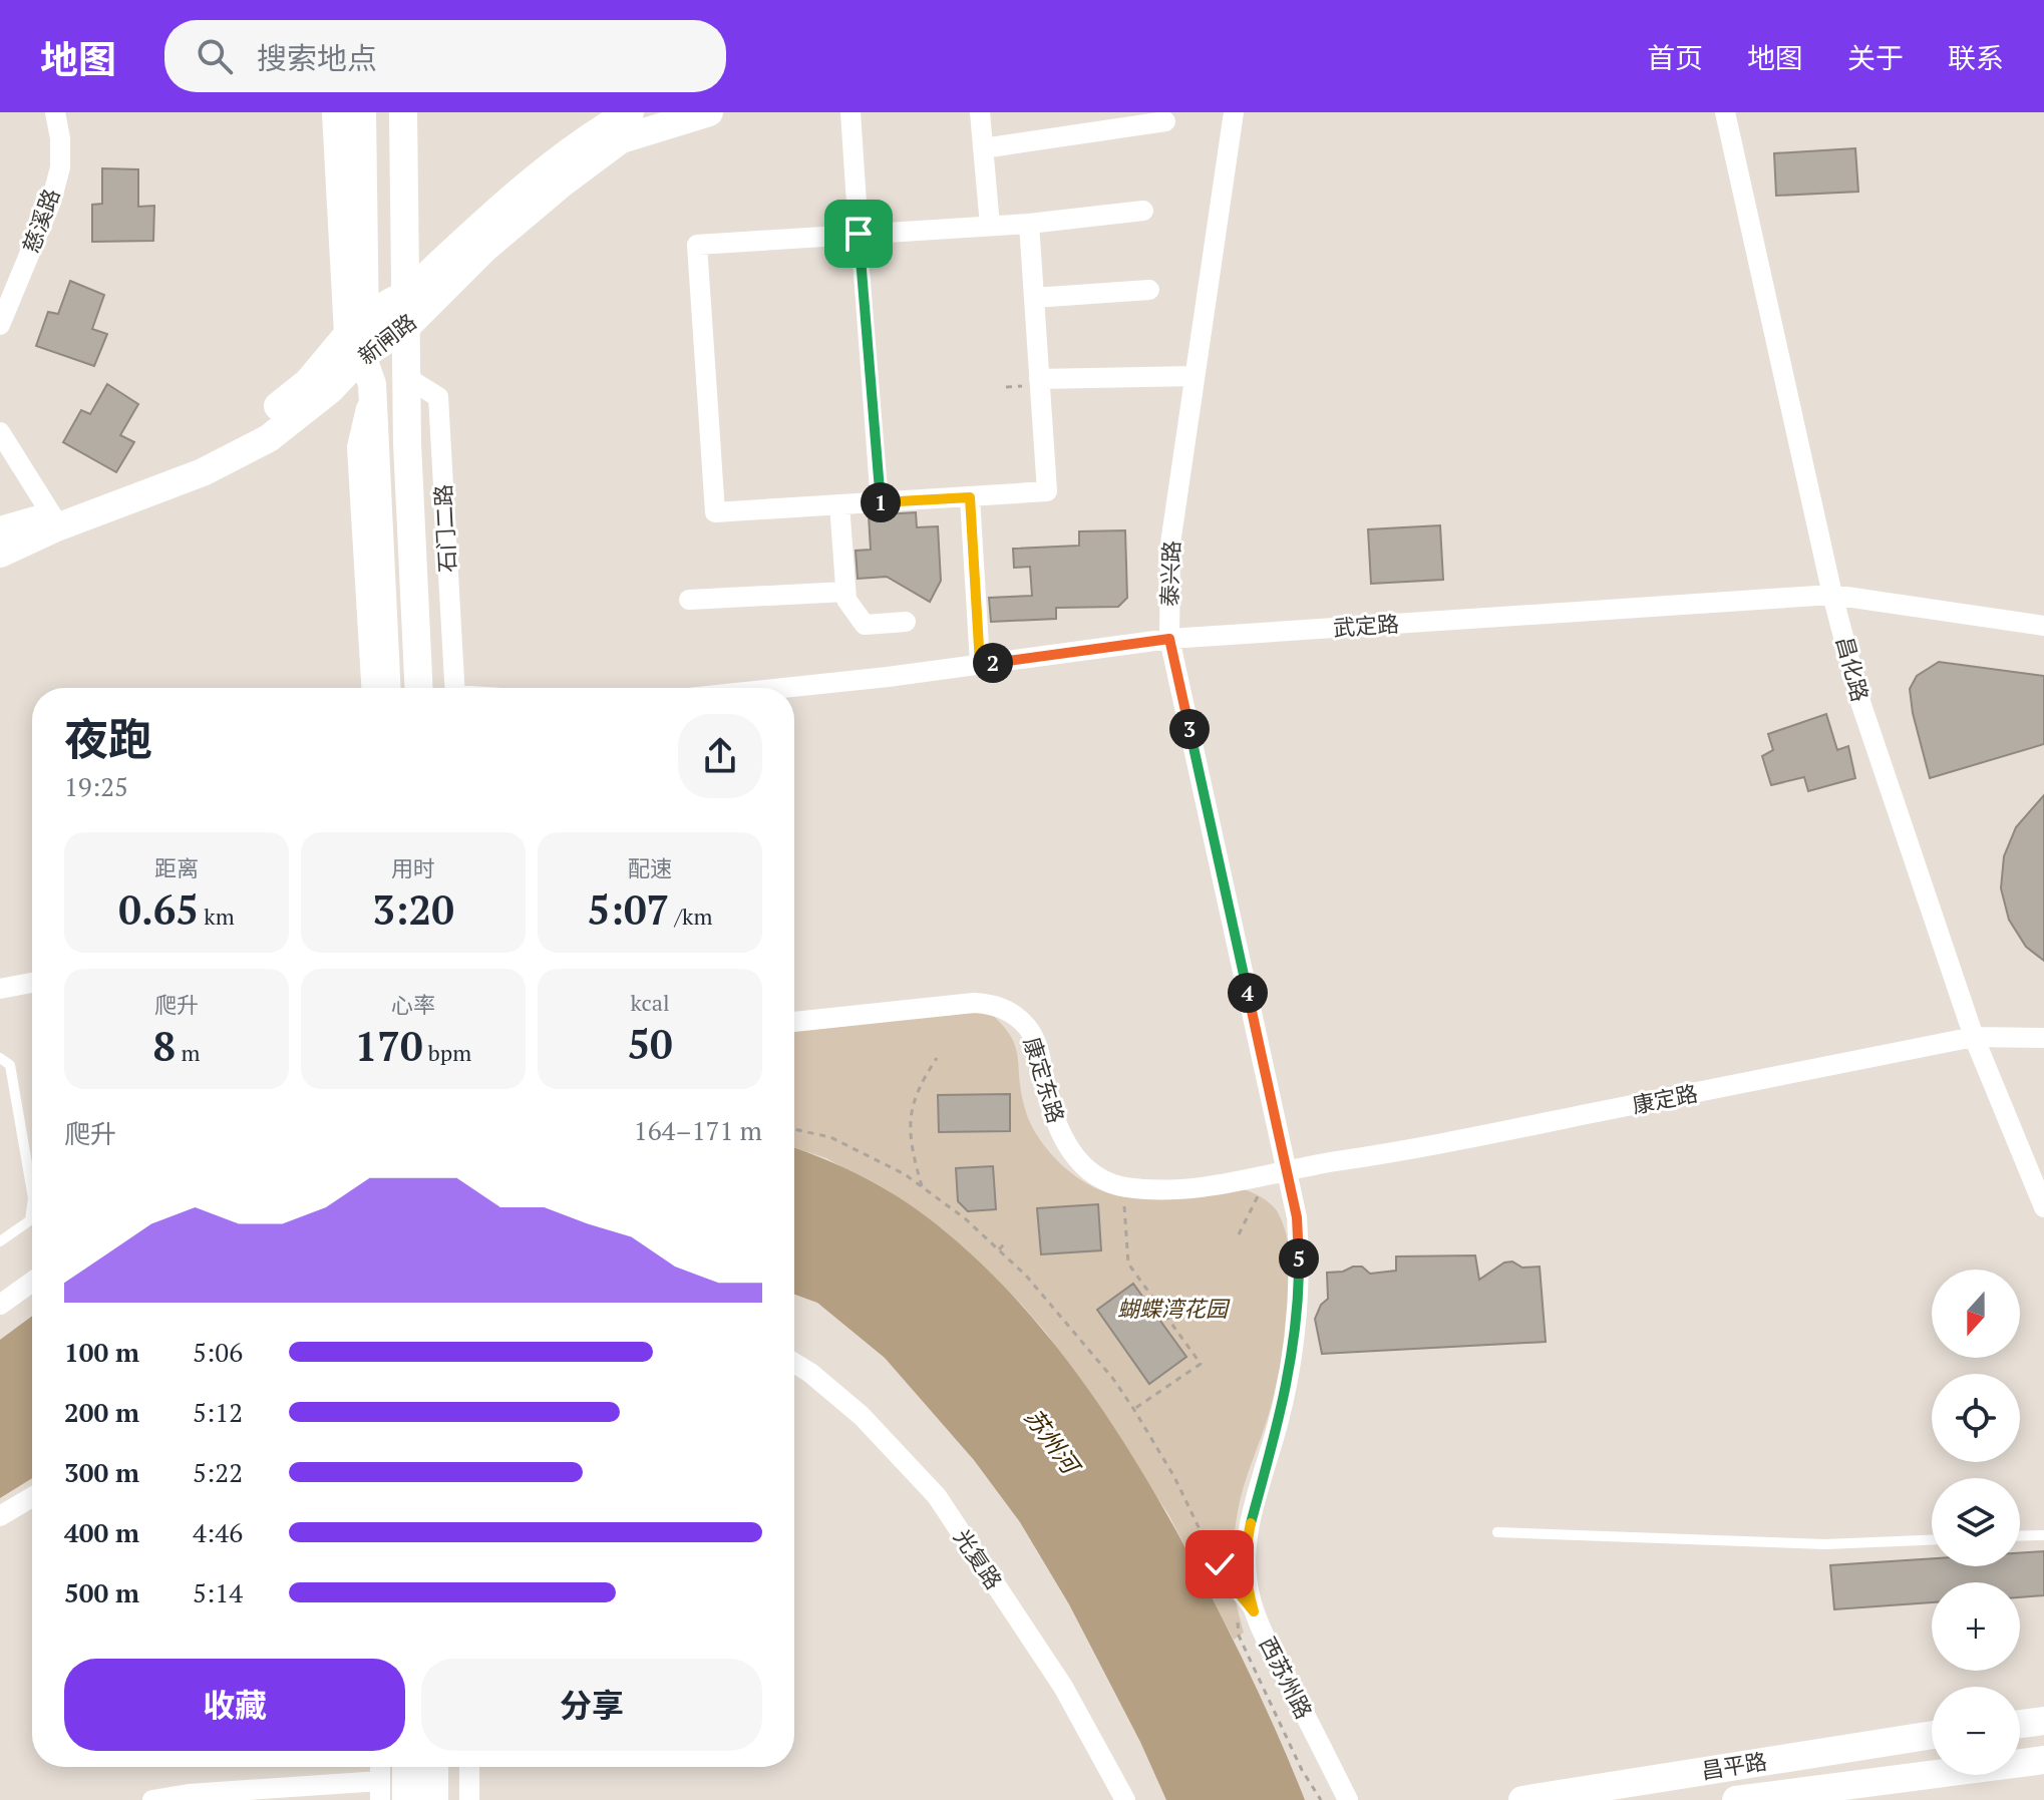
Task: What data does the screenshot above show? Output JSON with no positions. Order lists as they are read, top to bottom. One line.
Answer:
{"streets":{"main road":["新闸路","石门二路","昌平路"],"street":["慈溪路","泰兴路","武定路","昌化路","康定东路","康定路","光复路","西苏州路"]},"crossings":[["新闸路","石门二路"],["泰兴路","武定路"],["泰兴路","康定东路"],["泰兴路","康定路"],["泰兴路","西苏州路"],["武定路","昌化路"],["昌化路","康定路"],["康定东路","康定路"],["康定东路","西苏州路"],["康定路","西苏州路"]],"water":["苏州河"],"parks":["蝴蝶湾花园"],"north":"bottom","page":{"header":"地图","search":"搜索地点","nav":["首页","地图","关于","联系"],"pins":["1","2","3","4","5"],"heading":["夜跑","19:25"],"stats":[["距离","0.65 km"],["用时","3:20"],["配速","5:07 /km"],["爬升","8 m"],["心率","170 bpm"],["kcal","50"]],"chart":["爬升","164–171 m"],"map_buttons":["+","−"],"list":[{"name":"100 m","note":"5:06"},{"name":"200 m","note":"5:12"},{"name":"300 m","note":"5:22"},{"name":"400 m","note":"4:46"},{"name":"500 m","note":"5:14"}],"buttons":["收藏","分享"]}}
